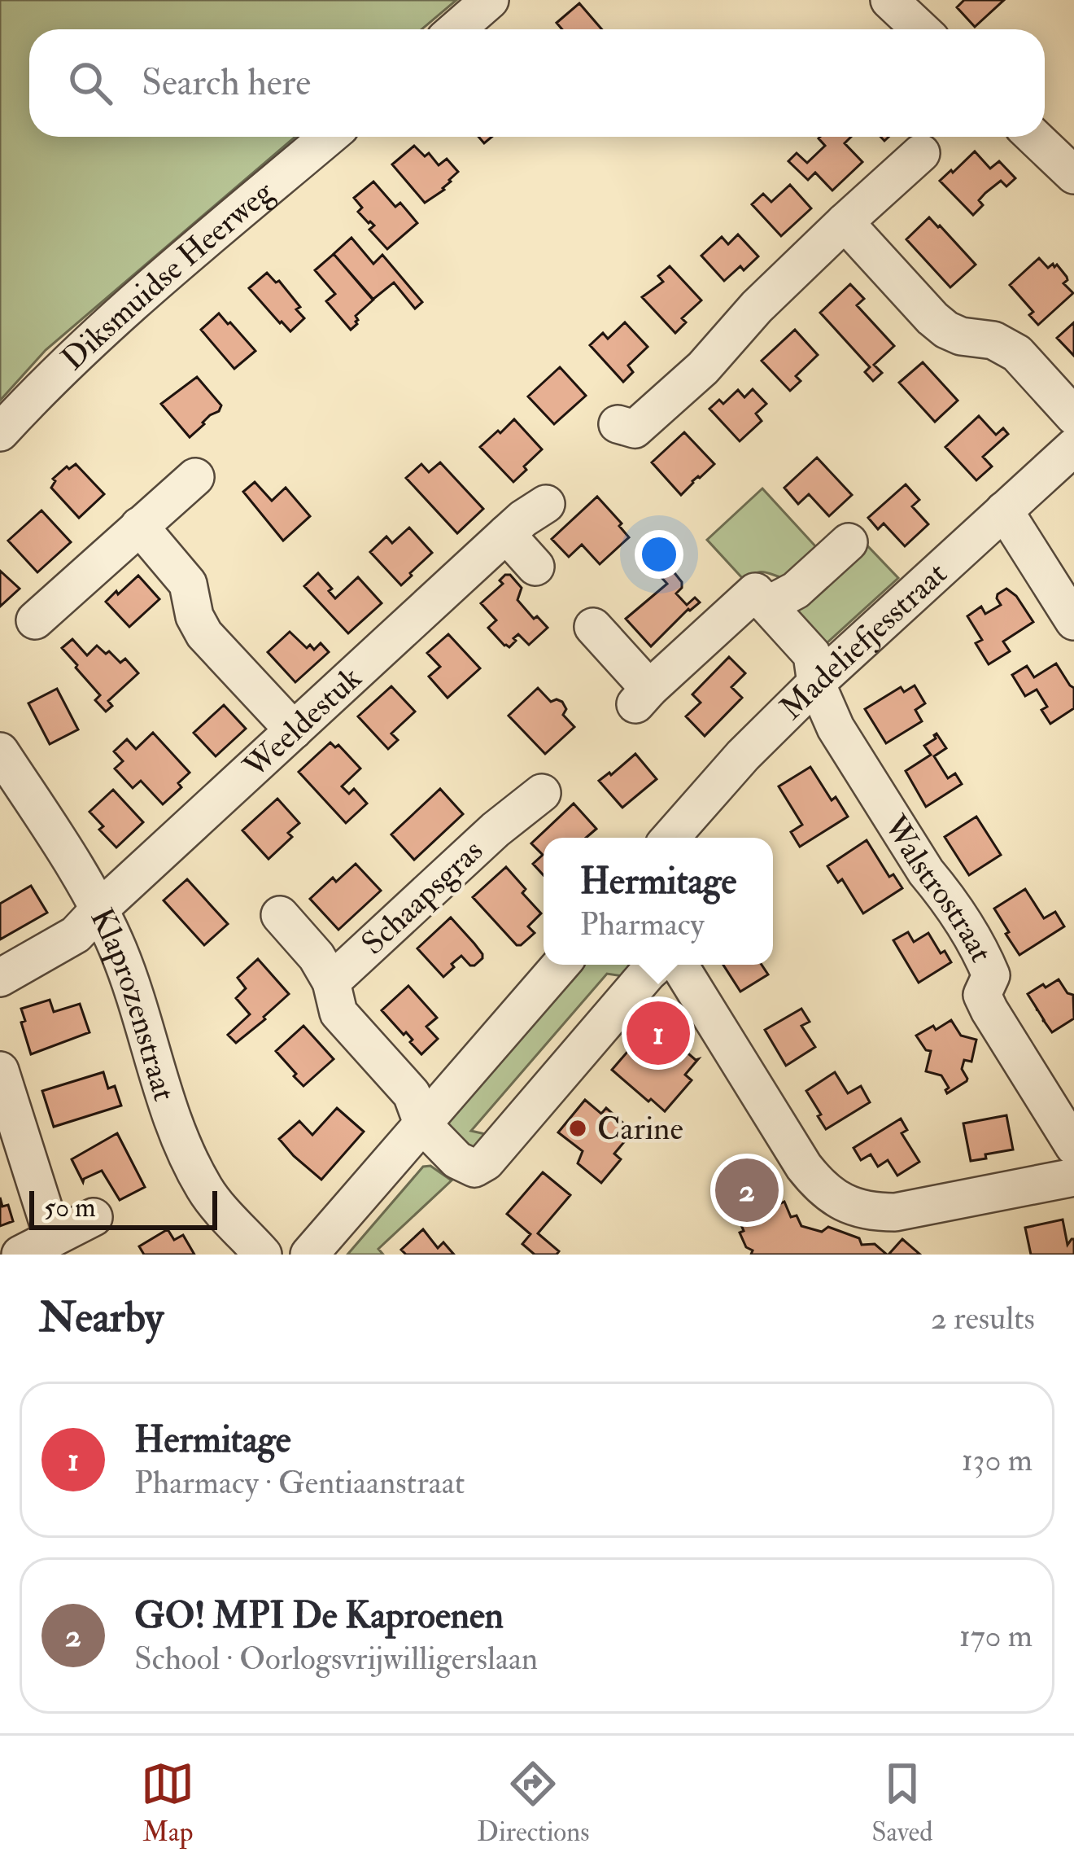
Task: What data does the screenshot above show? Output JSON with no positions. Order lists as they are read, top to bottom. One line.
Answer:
{"streets":{"street":["Diksmuidse Heerweg","Madeliefjesstraat","Weeldestuk","Walstrostraat","Schaapsgras","Klaprozenstraat"]},"crossings":[["Madeliefjesstraat","Walstrostraat"],["Weeldestuk","Klaprozenstraat"]],"places":["Carine"],"scale_bar":"50 m","page":{"search":"Search here","popup":["Hermitage","Pharmacy"],"pins":["1","2"],"scale":"50 m","heading":["Nearby","2 results"],"list":[{"mark":"1","name":"Hermitage","note":"Pharmacy · Gentiaanstraat","value":"130 m"},{"mark":"2","name":"GO! MPI De Kaproenen","note":"School · Oorlogsvrijwilligerslaan","value":"170 m"}],"nav":["Map","Directions","Saved"]}}
